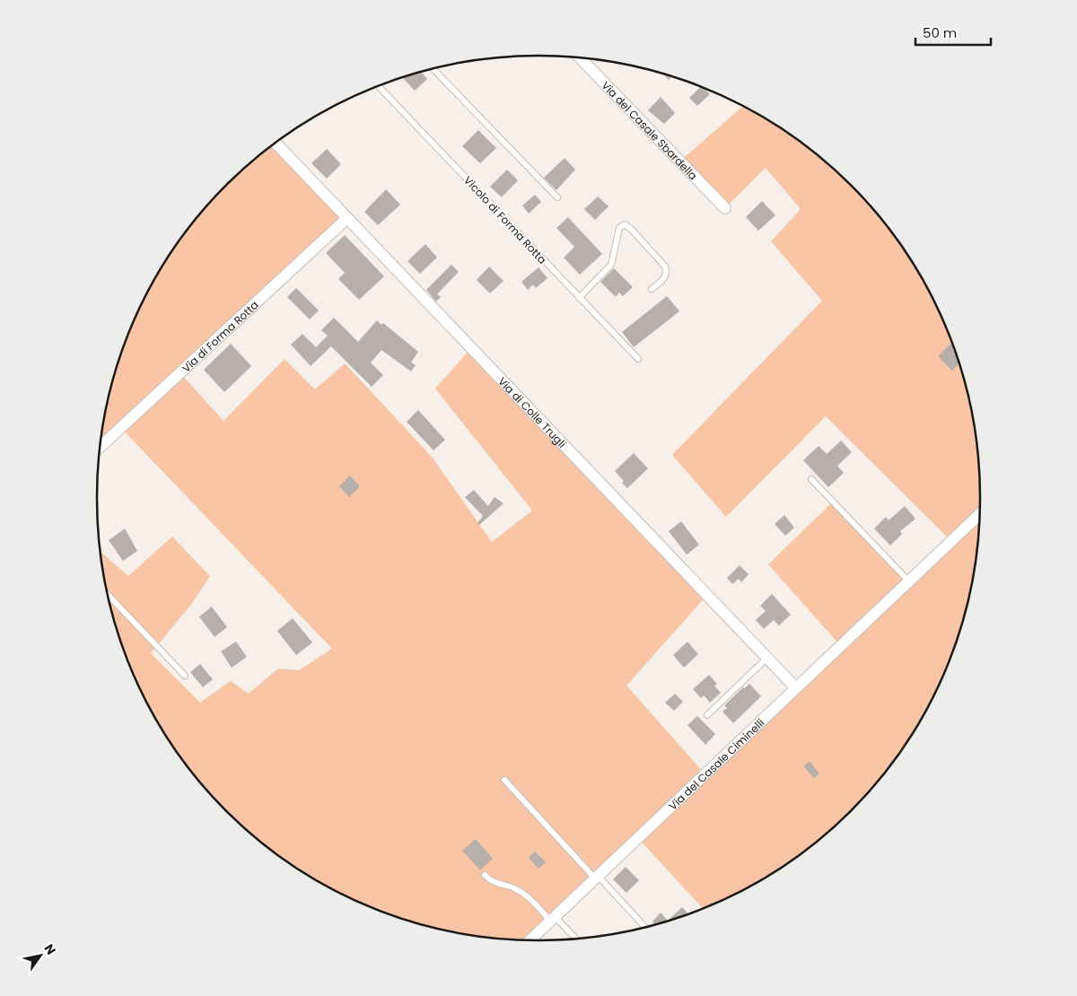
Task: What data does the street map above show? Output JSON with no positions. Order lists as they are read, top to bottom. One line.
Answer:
{"streets":{"street":["Via del Casale Sbardella","Via di Forma Rotta","Via di Colle Trugli","Via del Casale Ciminelli"],"lane":["Vicolo di Forma Rotta"]},"crossings":[["Via di Forma Rotta","Via di Colle Trugli"],["Via di Colle Trugli","Via del Casale Ciminelli"]],"scale_bar":"50 m","north":"top right"}
